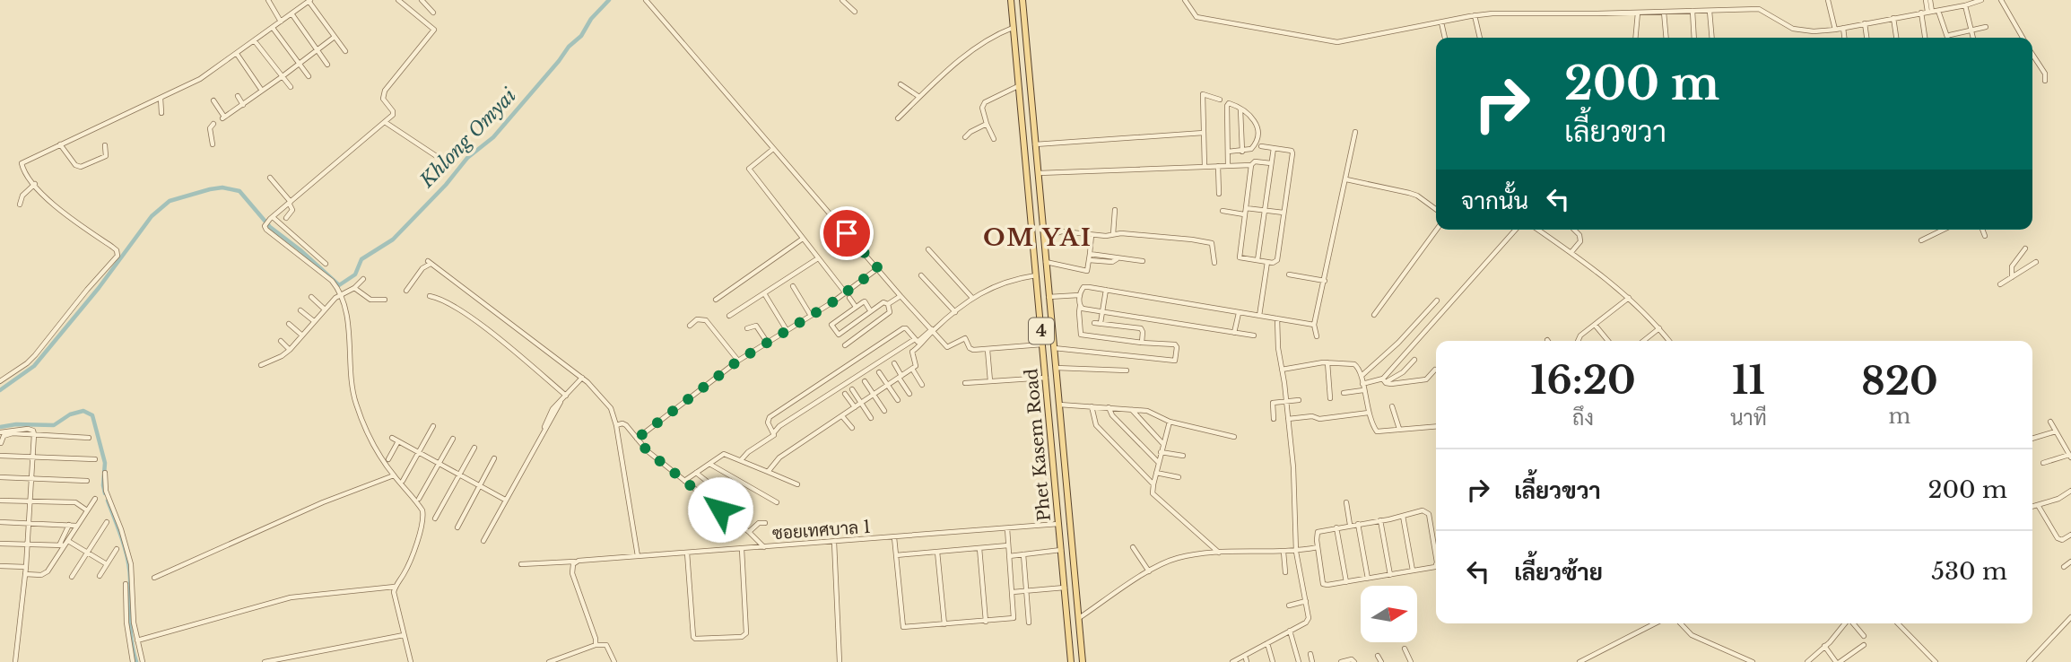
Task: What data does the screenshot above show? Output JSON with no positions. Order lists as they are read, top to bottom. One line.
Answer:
{"streets":{"main road":["4","Phet Kasem Road"],"street":["ซอยเทศบาล 1"]},"crossings":[["Phet Kasem Road","ซอยเทศบาล 1"]],"districts":["OM YAI"],"water":["Khlong Omyai"],"north":"right","page":{"turn":["200 m","เลี้ยวขวา"],"then":"จากนั้น","eta":["16:20","ถึง","11","นาที","820","m"],"list":[{"name":"เลี้ยวขวา","value":"200 m"},{"name":"เลี้ยวซ้าย","value":"530 m"}]}}
